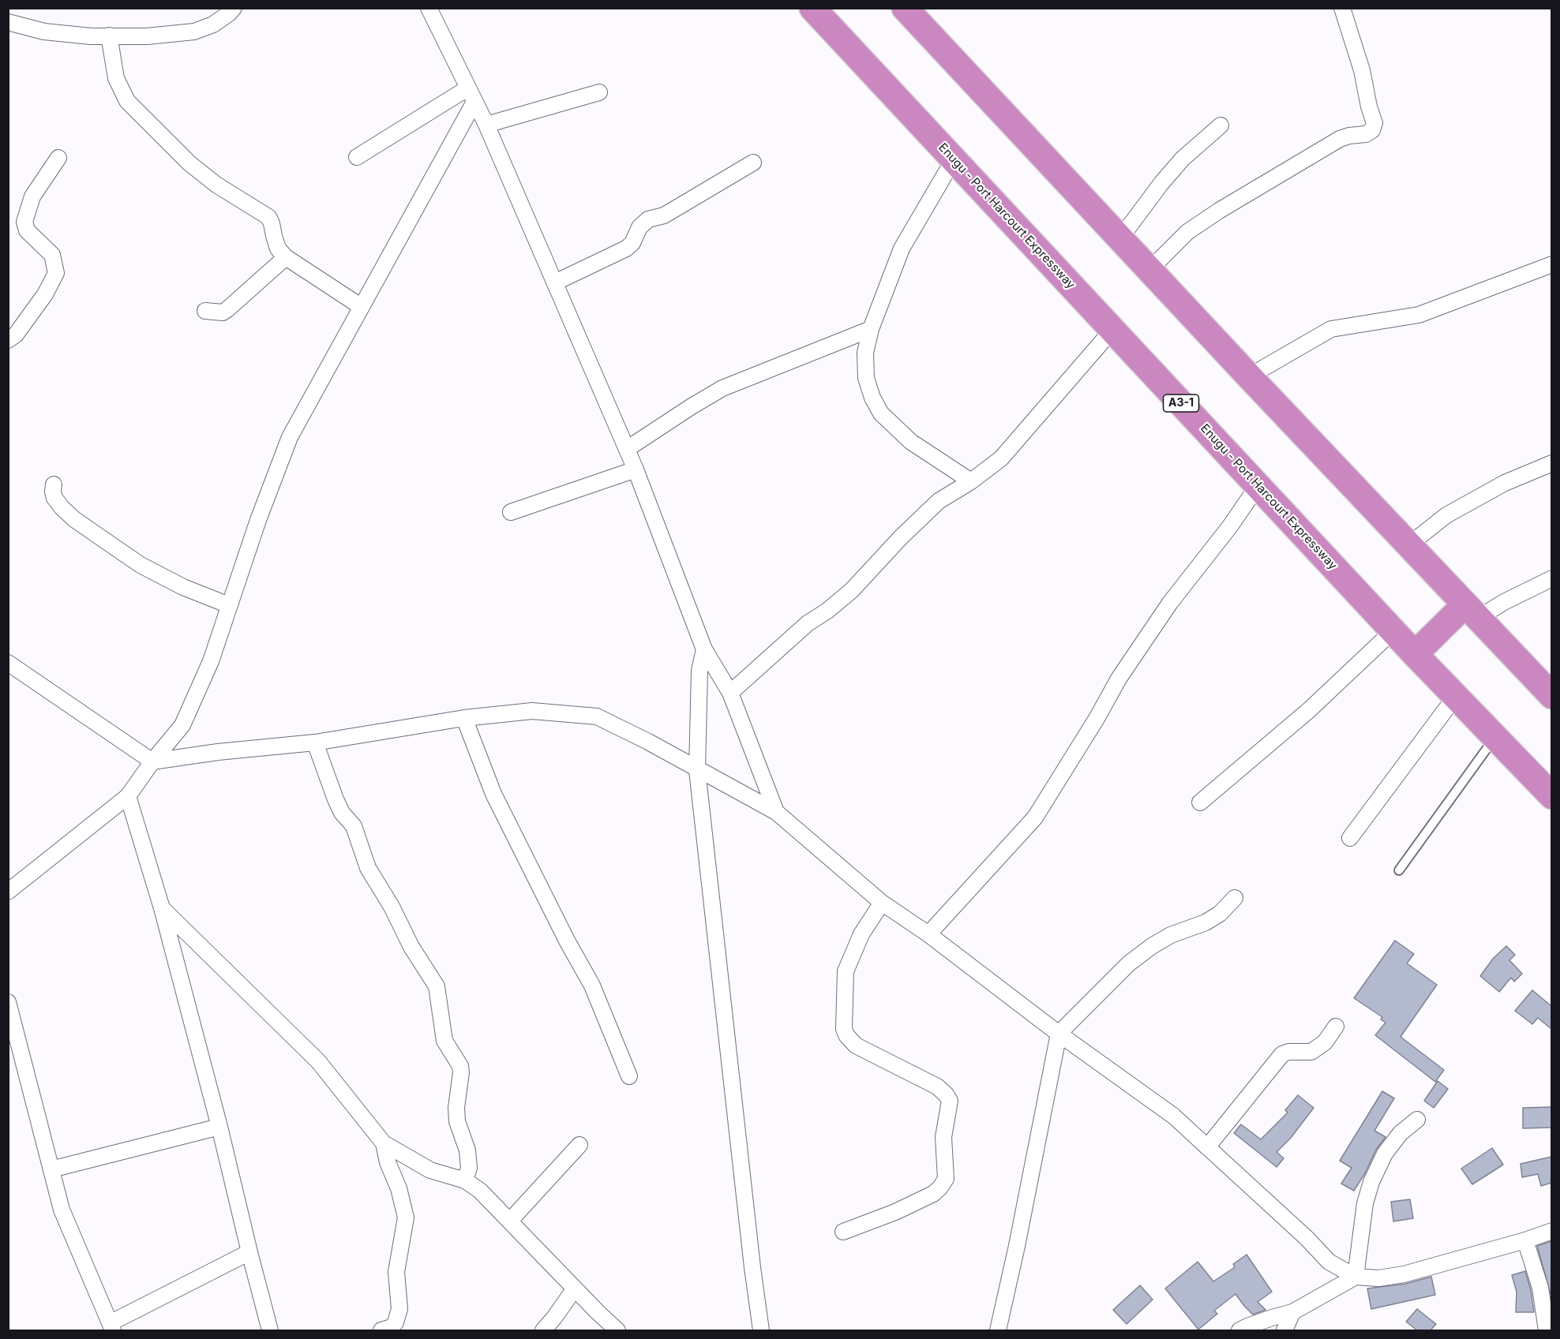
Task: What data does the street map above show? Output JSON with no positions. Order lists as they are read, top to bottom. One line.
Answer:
{"streets":{"highway":["Enugu - Port Harcourt Expressway","A3-1"]}}
